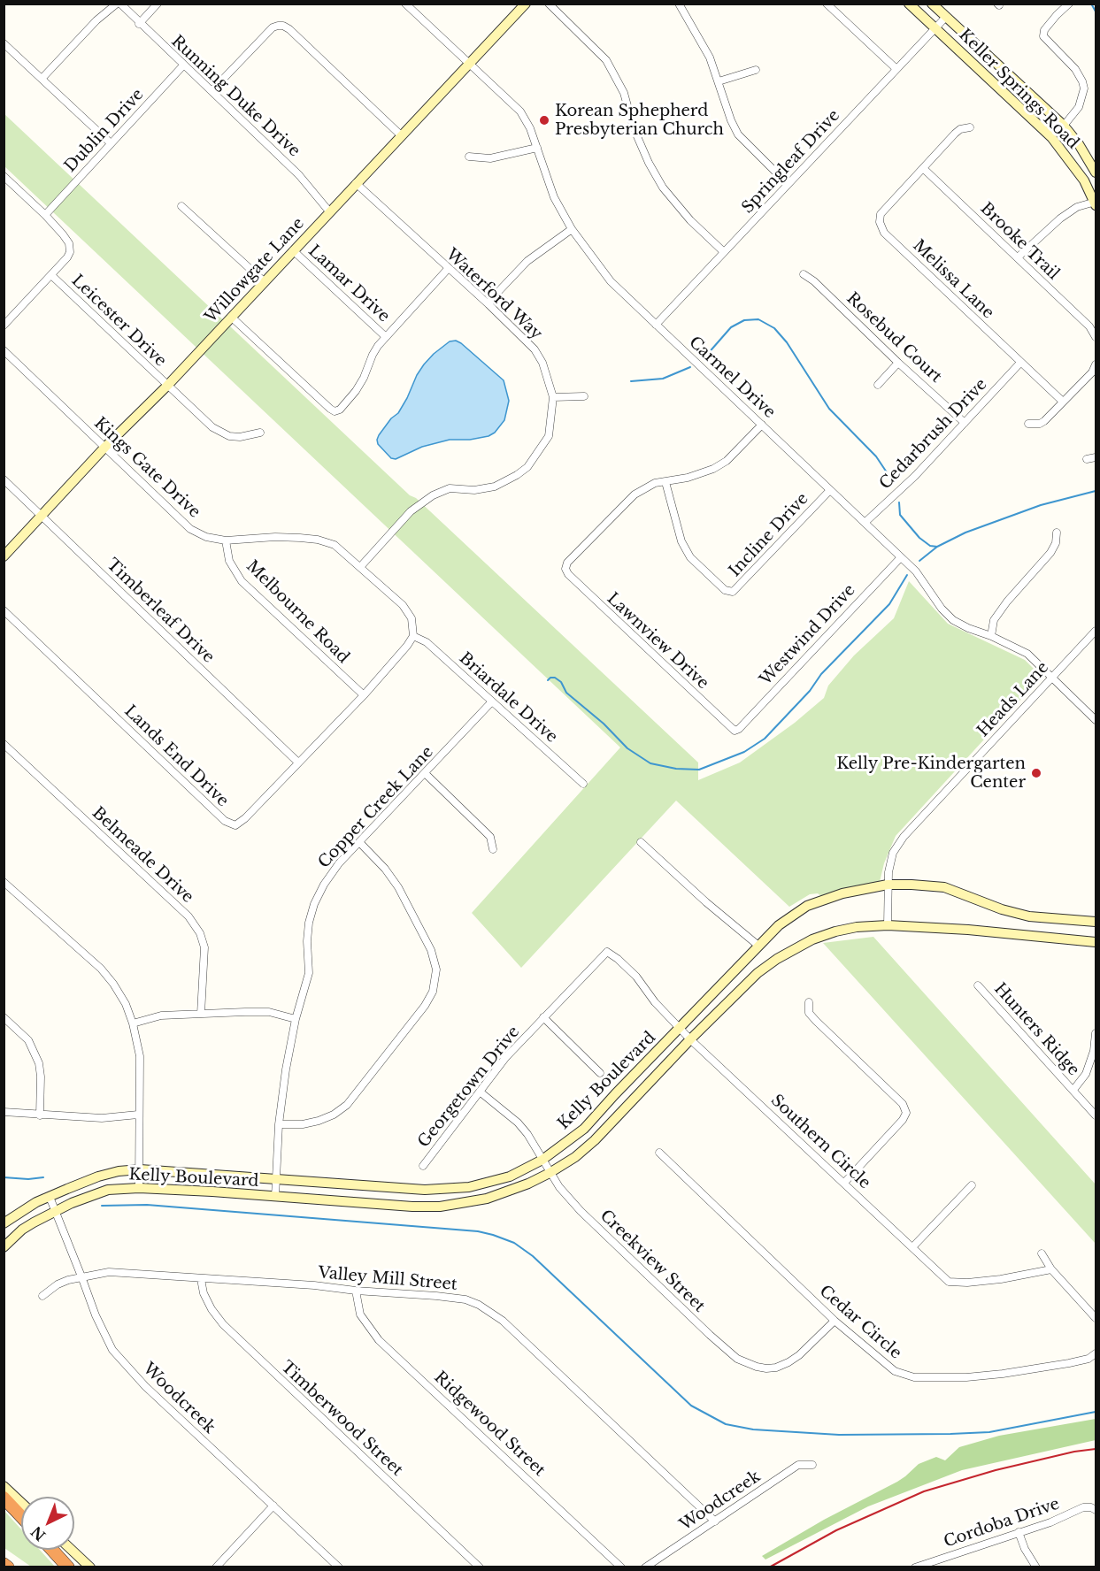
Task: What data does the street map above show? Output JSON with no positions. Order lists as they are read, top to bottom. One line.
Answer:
{"streets":{"main road":["Keller Springs Road","Willowgate Lane","Kelly Boulevard"],"street":["Running Duke Drive","Dublin Drive","Springleaf Drive","Brooke Trail","Melissa Lane","Lamar Drive","Waterford Way","Leicester Drive","Rosebud Court","Carmel Drive","Cedarbrush Drive","Kings Gate Drive","Incline Drive","Timberleaf Drive","Melbourne Road","Westwind Drive","Lawnview Drive","Briardale Drive","Heads Lane","Lands End Drive","Copper Creek Lane","Belmeade Drive","Hunters Ridge","Georgetown Drive","Southern Circle","Creekview Street","Valley Mill Street","Cedar Circle","Woodcreek","Timberwood Street","Ridgewood Street","Cordoba Drive"]},"crossings":[["Keller Springs Road","Springleaf Drive"],["Running Duke Drive","Dublin Drive"],["Running Duke Drive","Willowgate Lane"],["Springleaf Drive","Carmel Drive"],["Brooke Trail","Melissa Lane"],["Willowgate Lane","Lamar Drive"],["Willowgate Lane","Waterford Way"],["Willowgate Lane","Leicester Drive"],["Willowgate Lane","Carmel Drive"],["Willowgate Lane","Kings Gate Drive"],["Willowgate Lane","Timberleaf Drive"],["Melissa Lane","Cedarbrush Drive"],["Waterford Way","Kings Gate Drive"],["Rosebud Court","Cedarbrush Drive"],["Carmel Drive","Cedarbrush Drive"],["Carmel Drive","Incline Drive"],["Carmel Drive","Westwind Drive"],["Carmel Drive","Heads Lane"],["Kings Gate Drive","Melbourne Road"],["Kings Gate Drive","Briardale Drive"],["Kings Gate Drive","Lands End Drive"],["Incline Drive","Lawnview Drive"],["Timberleaf Drive","Lands End Drive"],["Melbourne Road","Lands End Drive"],["Westwind Drive","Lawnview Drive"],["Briardale Drive","Lands End Drive"],["Briardale Drive","Copper Creek Lane"],["Heads Lane","Kelly Boulevard"],["Copper Creek Lane","Kelly Boulevard"],["Kelly Boulevard","Southern Circle"],["Kelly Boulevard","Creekview Street"],["Kelly Boulevard","Woodcreek"],["Georgetown Drive","Southern Circle"],["Georgetown Drive","Creekview Street"],["Creekview Street","Cedar Circle"],["Valley Mill Street","Woodcreek"],["Valley Mill Street","Timberwood Street"],["Valley Mill Street","Ridgewood Street"]],"places":["Korean Sphepherd Presbyterian Church","Kelly Pre-Kindergarten Center"],"north":"bottom left"}
